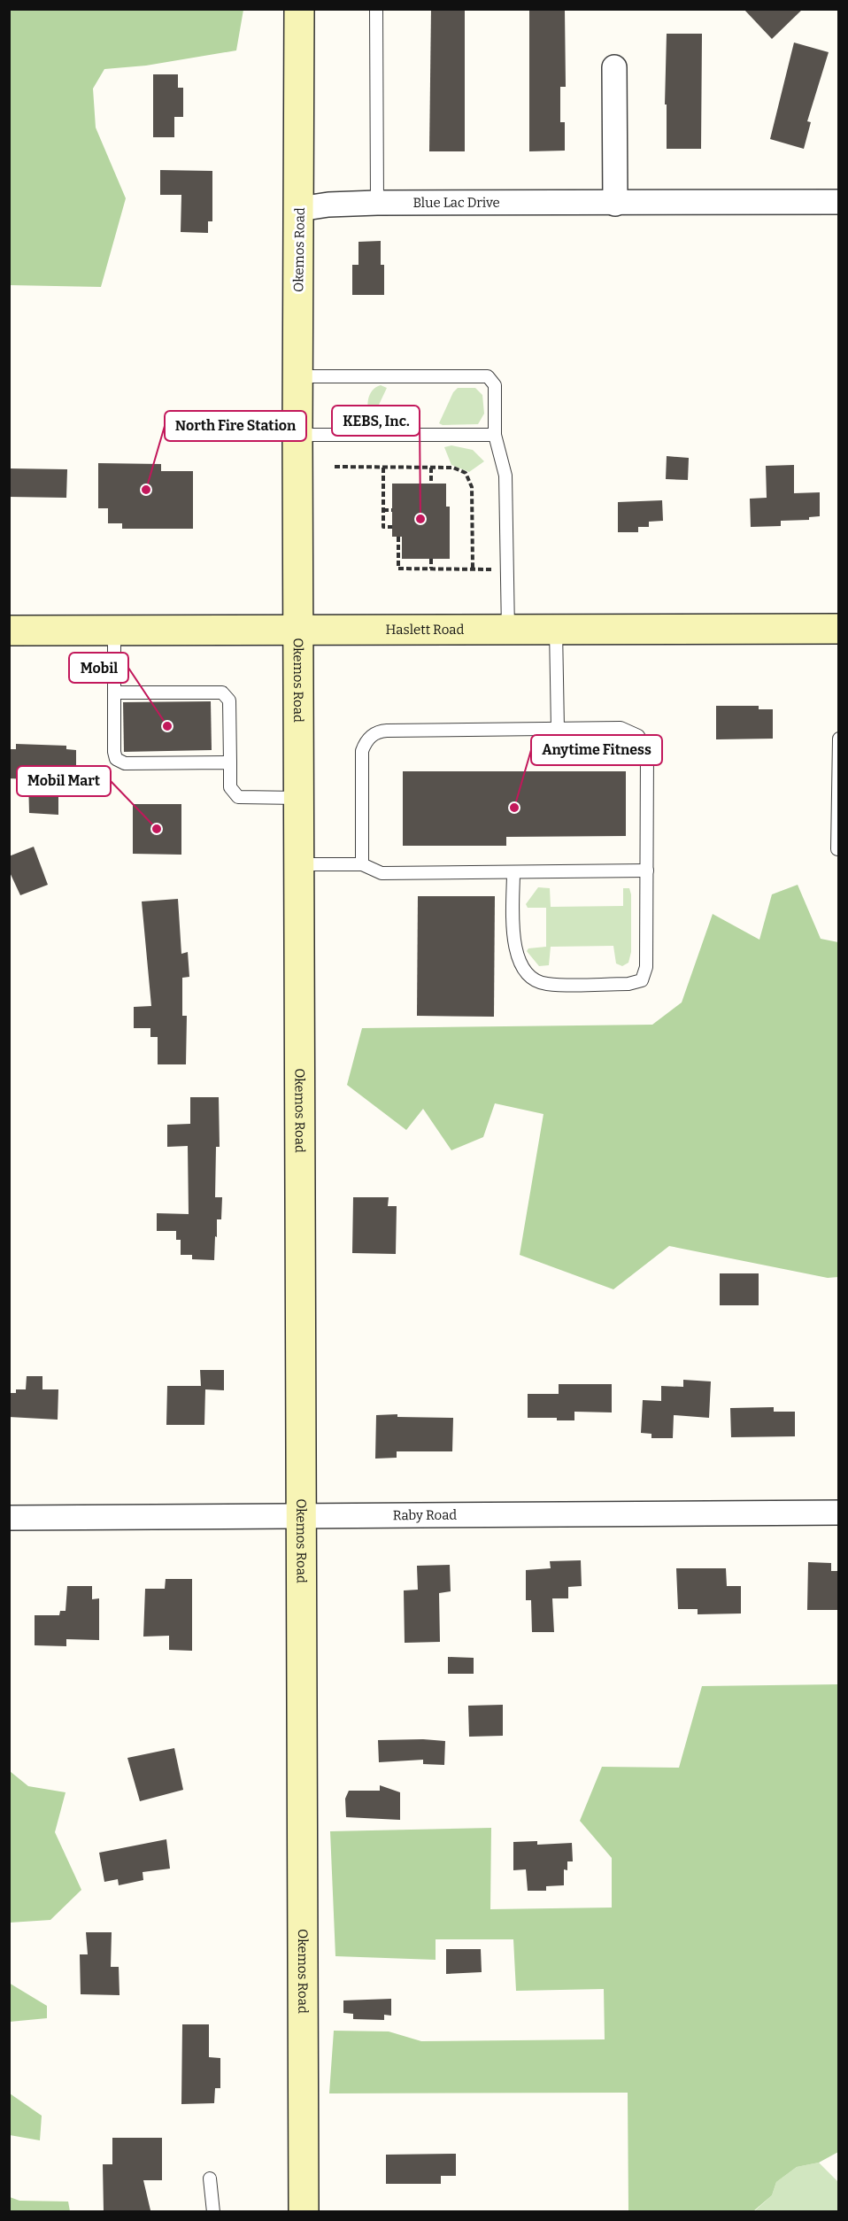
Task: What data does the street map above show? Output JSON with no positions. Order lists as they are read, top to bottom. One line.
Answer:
{"streets":{"street":["Blue Lac Drive","Okemos Road","Haslett Road","Raby Road"]},"crossings":[["Blue Lac Drive","Okemos Road"],["Okemos Road","Haslett Road"],["Okemos Road","Raby Road"]],"places":["North Fire Station","KEBS, Inc.","Mobil","Anytime Fitness","Mobil Mart"]}
